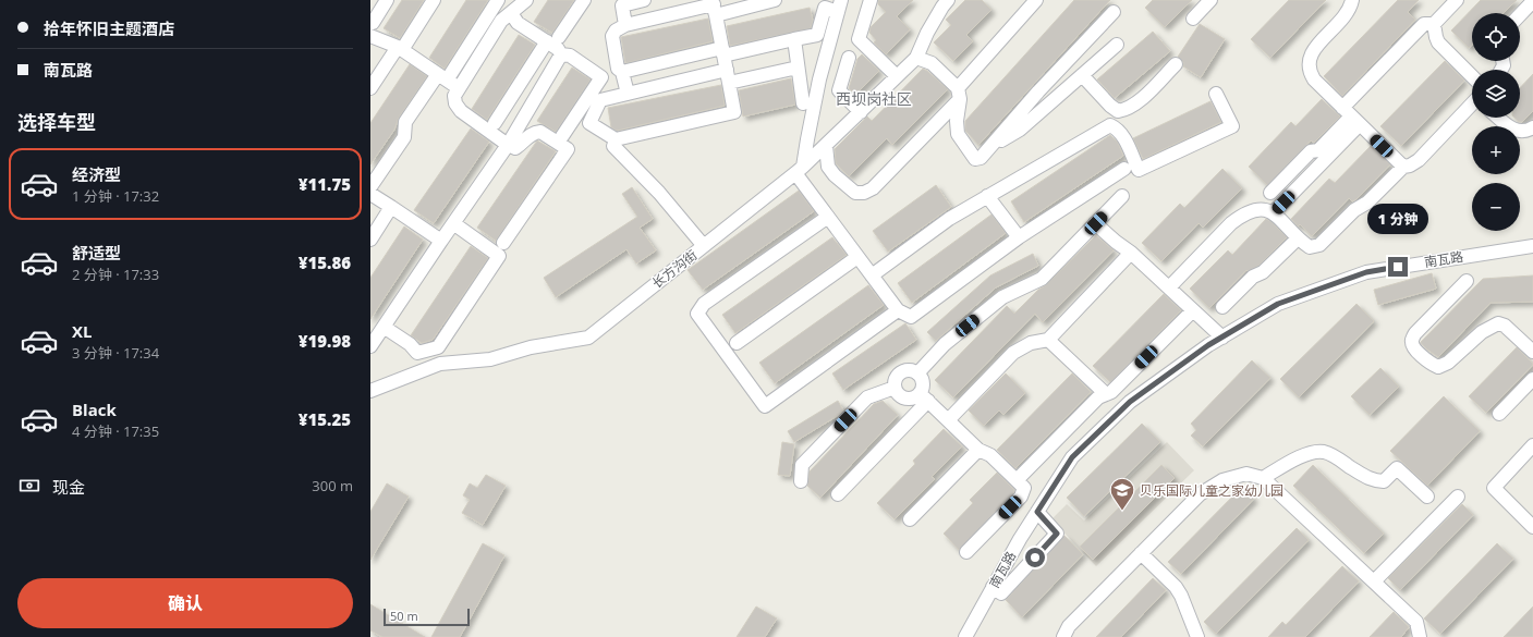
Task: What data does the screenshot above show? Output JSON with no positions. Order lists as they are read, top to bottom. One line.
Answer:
{"streets":{"street":["南瓦路","长方沟街"]},"districts":["西坝岗社区"],"places":{"school or university":["贝乐国际儿童之家幼儿园"]},"scale_bar":"50 m","page":{"banner":["拾年怀旧主题酒店","南瓦路"],"map_buttons":["+","−"],"heading":"选择车型","list":[{"name":"经济型","note":"1 分钟 · 17:32","value":"¥11.75"},{"name":"舒适型","note":"2 分钟 · 17:33","value":"¥15.86"},{"name":"XL","note":"3 分钟 · 17:34","value":"¥19.98"},{"name":"Black","note":"4 分钟 · 17:35","value":"¥15.25"}],"bubble":"1 分钟","pay":["现金","300 m"],"buttons":"确认","scale":"50 m"}}
